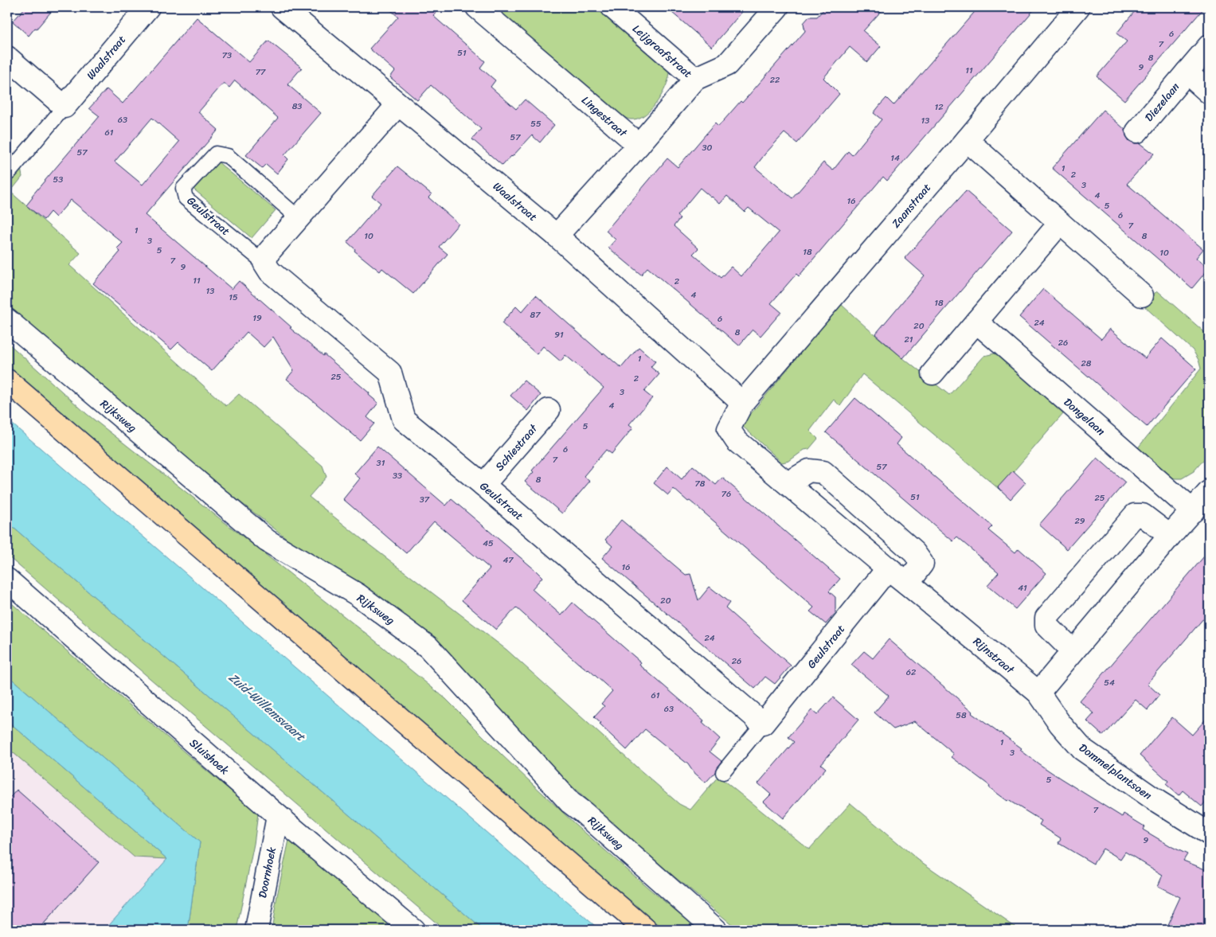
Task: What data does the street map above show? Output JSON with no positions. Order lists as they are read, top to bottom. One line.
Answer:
{"streets":{"street":["Leijgraafstraat","Waalstraat","Diezelaan","Lingestraat","Zaanstraat","Geulstraat","Rijksweg","Dongelaan","Schiestraat","Rijnstraat","Sluishoek","Dommelplantsoen","Doornhoek"]},"crossings":[["Leijgraafstraat","Lingestraat"],["Waalstraat","Zaanstraat"],["Waalstraat","Rijnstraat"],["Zaanstraat","Rijnstraat"],["Geulstraat","Schiestraat"],["Geulstraat","Rijnstraat"],["Rijnstraat","Dommelplantsoen"],["Sluishoek","Doornhoek"]],"water":["Zuid-Willemsvaart"],"house_numbers":["6","7","51","73","8","9","11","77","22","83","12","63","13","55","61","57","30","57","14","1","2","53","3","4","16","5","6","7","1","10","8","3","5","18","10","7","9","11","2","13","4","15","18","87","19","6","24","20","8","91","21","26","1","28","25","2","3","4","5","6","7","31","57","33","8","78","76","51","25","37","29","45","47","16","41","20","24","26","62","54","61","63","58","1","3","5","7","9"]}
